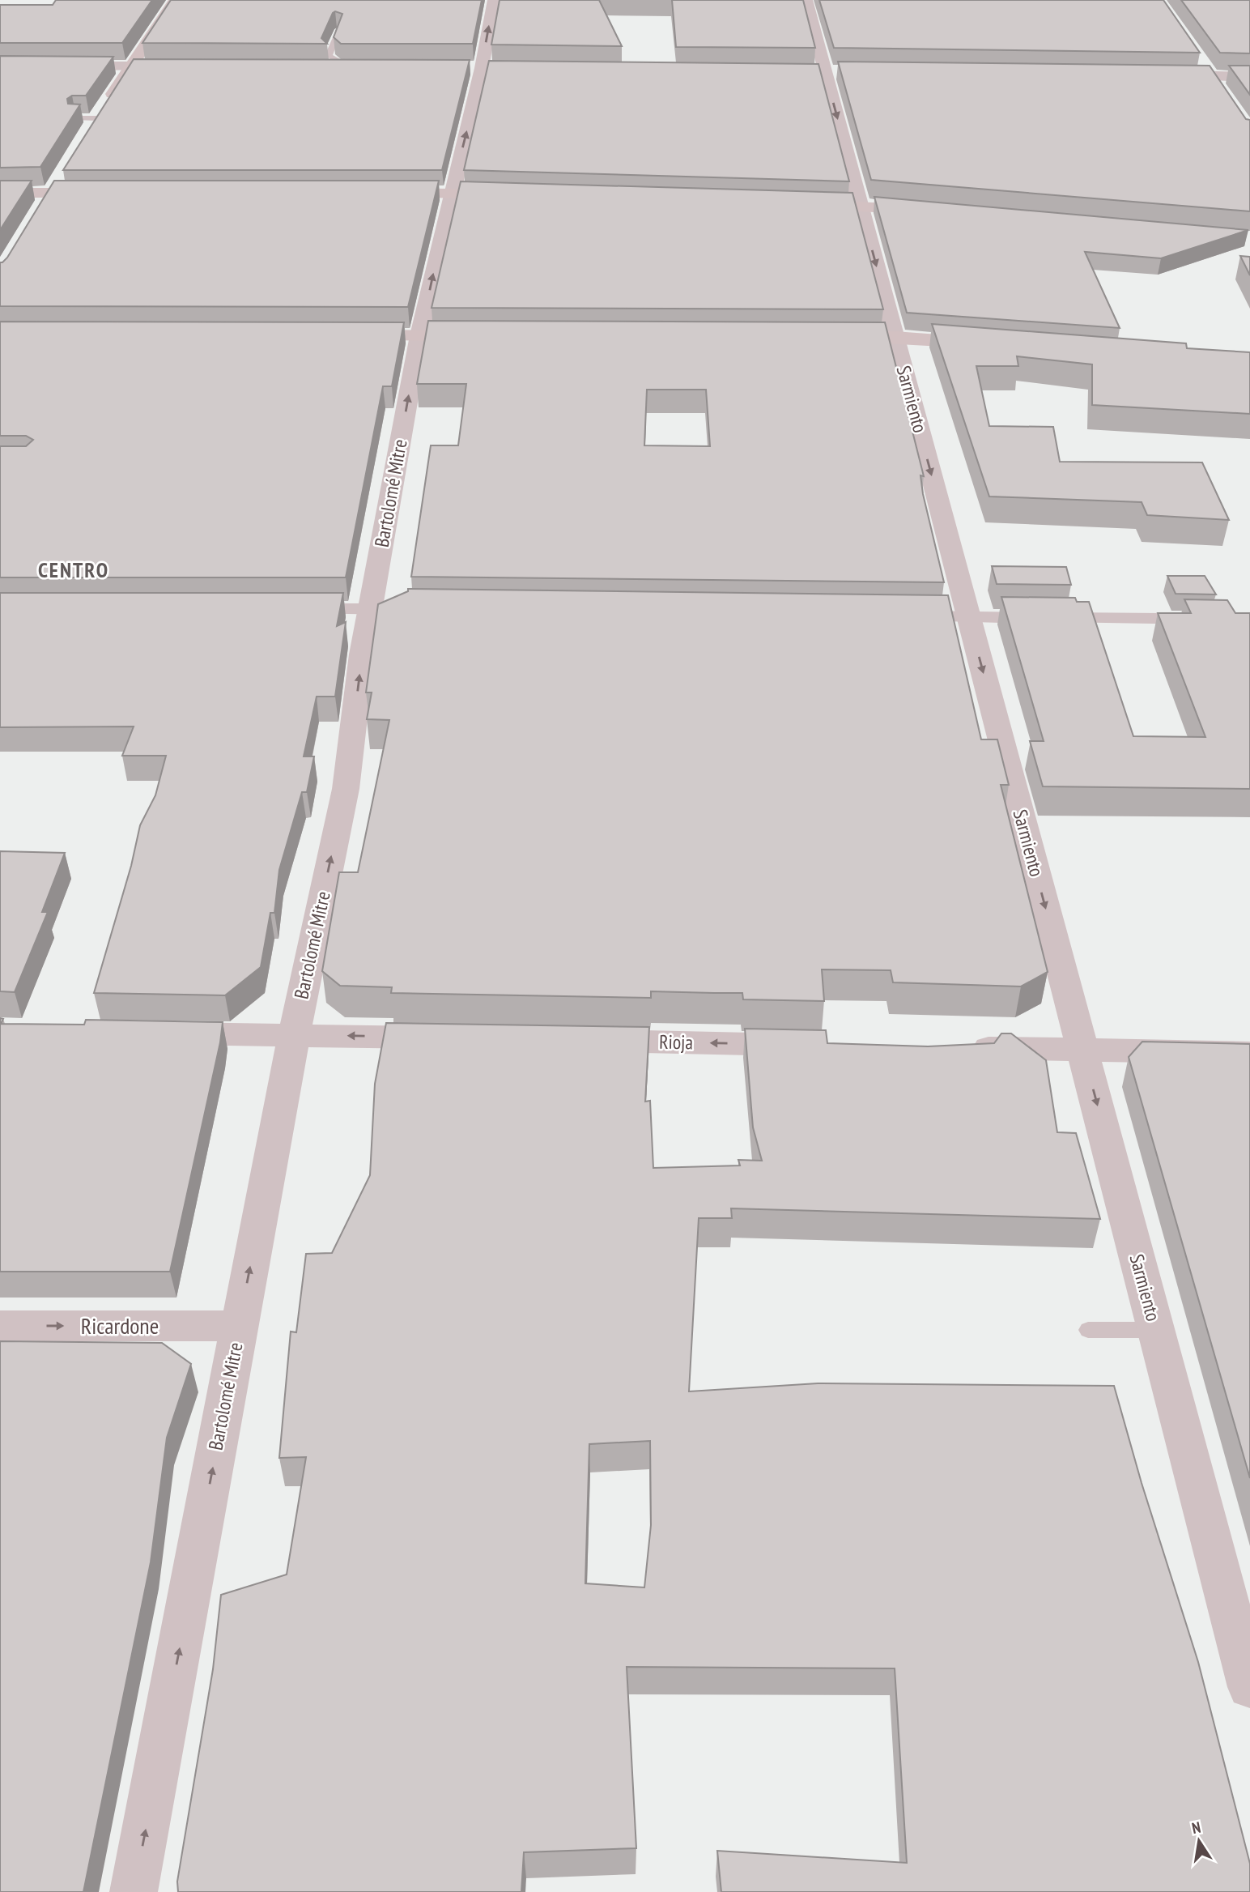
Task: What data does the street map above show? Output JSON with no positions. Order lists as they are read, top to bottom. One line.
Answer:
{"streets":{"street":["Sarmiento","Bartolomé Mitre","Rioja","Ricardone"]},"crossings":[["Bartolomé Mitre","Ricardone"]],"one_way":["Sarmiento","Bartolomé Mitre","Rioja","Ricardone"],"districts":["CENTRO"],"north":"top"}
